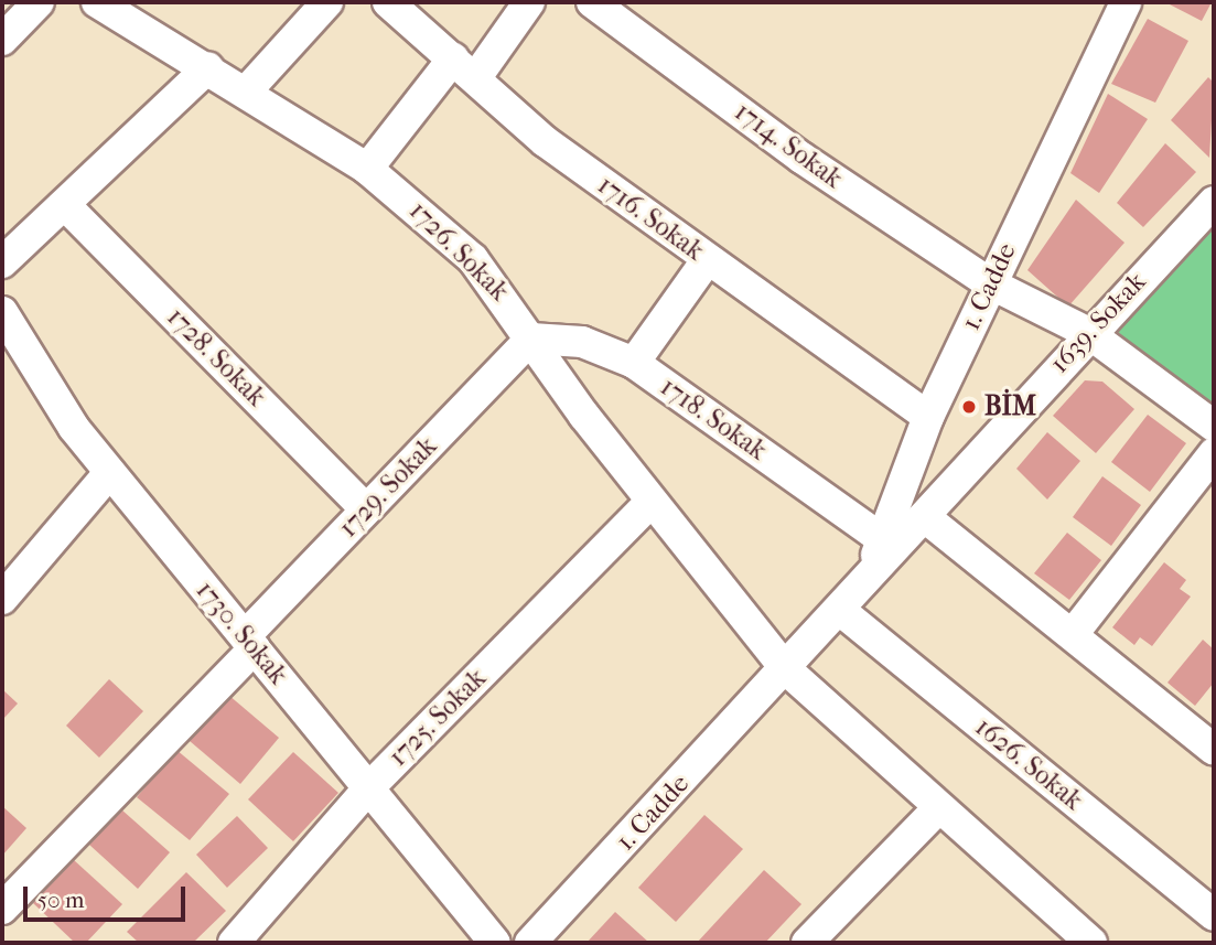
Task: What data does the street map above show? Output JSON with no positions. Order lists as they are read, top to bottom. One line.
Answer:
{"streets":{"street":["1714. Sokak","1716. Sokak","1726. Sokak","1. Cadde","1639. Sokak","1728. Sokak","1718. Sokak","1729. Sokak","1730. Sokak","1725. Sokak","1626. Sokak"]},"crossings":[["1714. Sokak","1. Cadde"],["1714. Sokak","1639. Sokak"],["1716. Sokak","1. Cadde"],["1726. Sokak","1. Cadde"],["1726. Sokak","1718. Sokak"],["1726. Sokak","1729. Sokak"],["1726. Sokak","1725. Sokak"],["1. Cadde","1639. Sokak"],["1. Cadde","1718. Sokak"],["1. Cadde","1626. Sokak"],["1728. Sokak","1729. Sokak"],["1718. Sokak","1729. Sokak"],["1729. Sokak","1730. Sokak"],["1730. Sokak","1725. Sokak"]],"places":["BİM"],"scale_bar":"50 m"}
